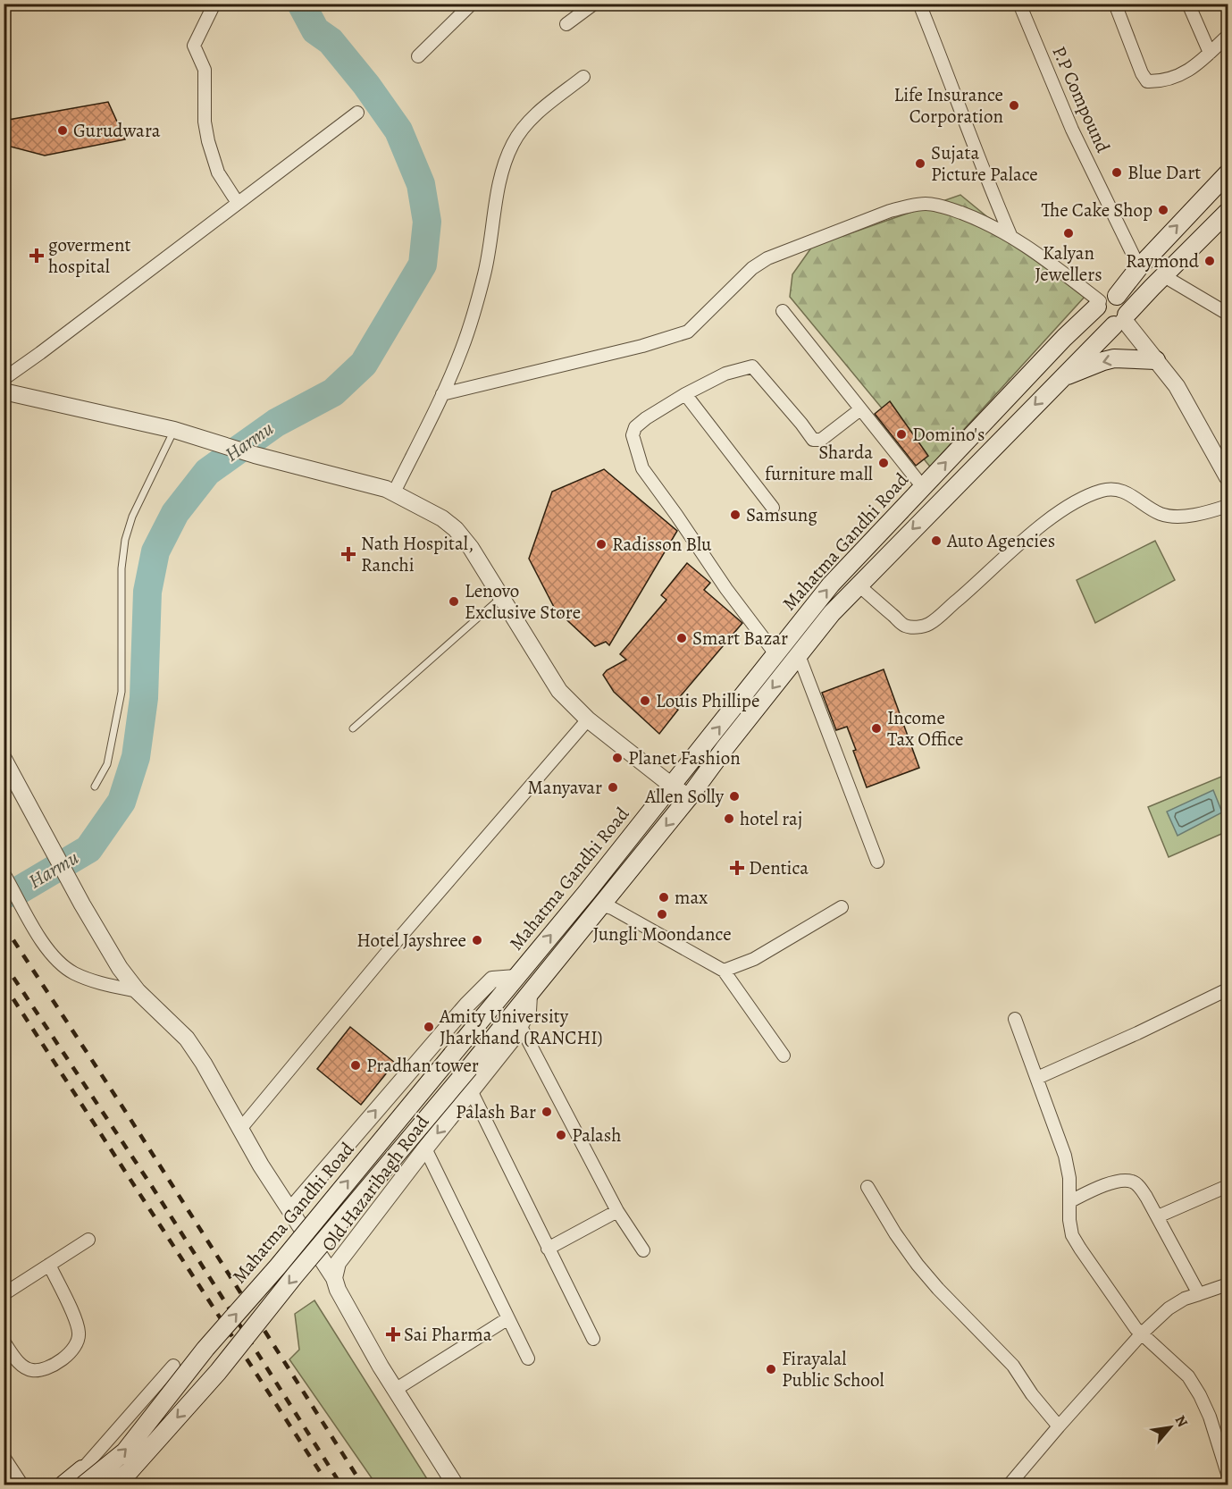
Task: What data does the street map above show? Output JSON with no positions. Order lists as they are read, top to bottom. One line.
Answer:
{"streets":{"main road":["Mahatma Gandhi Road"],"street":["P.P Compound","Old Hazaribagh Road"]},"crossings":[["P.P Compound","Mahatma Gandhi Road"],["Mahatma Gandhi Road","Old Hazaribagh Road"]],"water":["Harmu"],"places":{"other":["Life Insurance Corporation","Gurudwara","Sujata Picture Palace","Blue Dart","The Cake Shop","Kalyan Jewellers","Raymond","Domino's","Sharda furniture mall","Samsung","Auto Agencies","Radisson Blu","Lenovo Exclusive Store","Smart Bazar","Louis Phillipe","Income Tax Office","Planet Fashion","Manyavar","Allen Solly","hotel raj","max","Jungli Moondance","Hotel Jayshree","Amity University Jharkhand (RANCHI)","Pradhan tower","Palash Bar","Palash","Firayalal Public School"],"health":["goverment hospital","Nath Hospital, Ranchi","Dentica","Sai Pharma"]},"north":"top right"}
